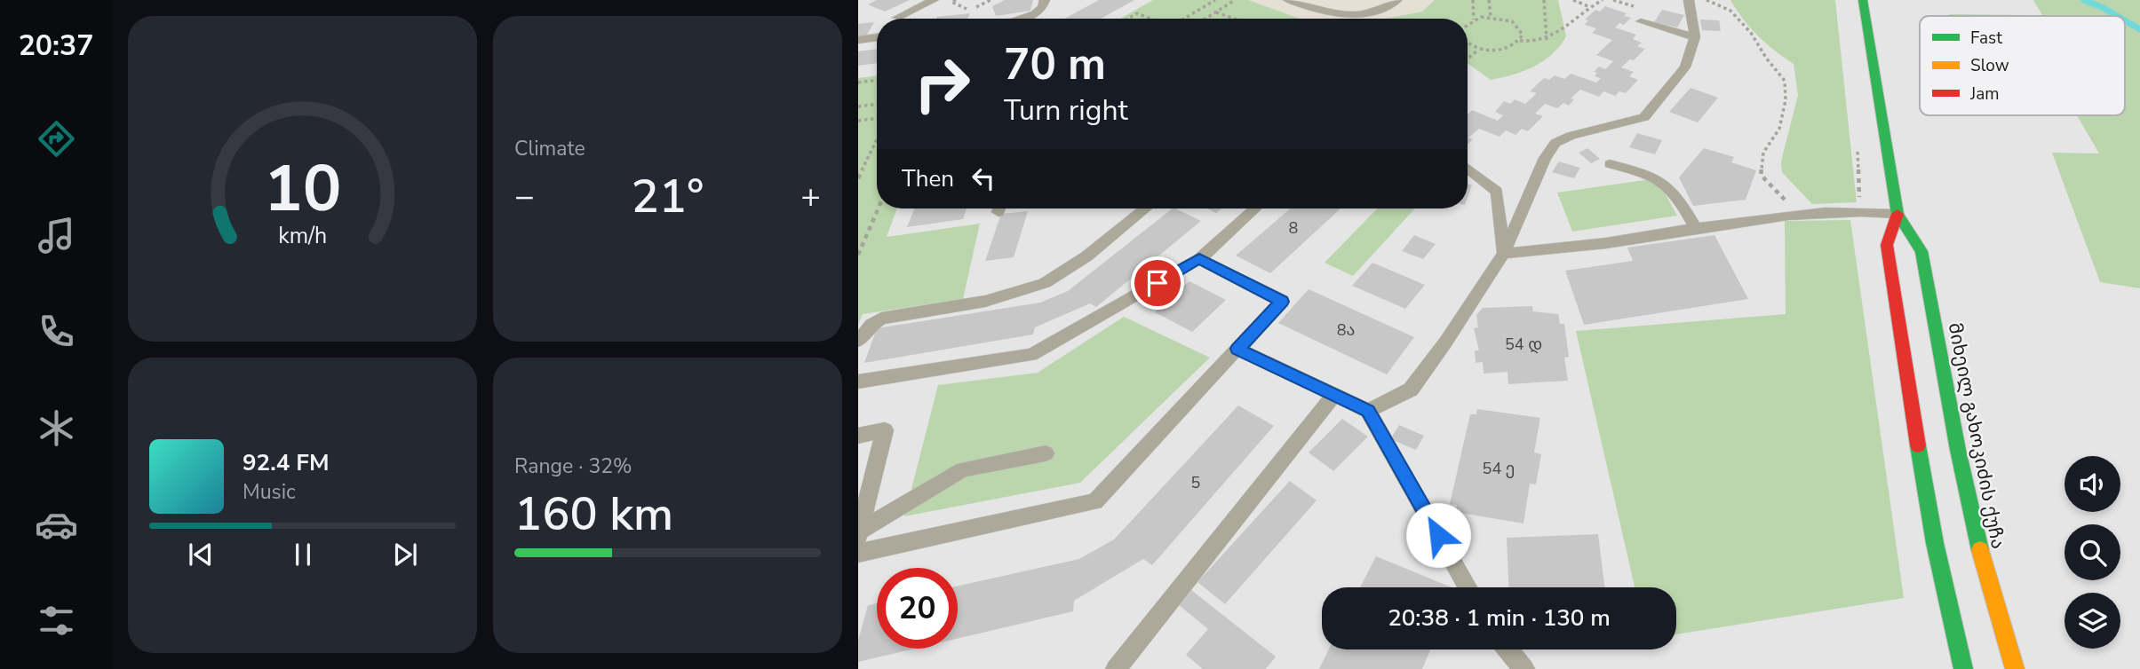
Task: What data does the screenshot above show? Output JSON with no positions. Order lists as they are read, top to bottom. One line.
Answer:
{"streets":{"street":["მიხეილ გახოკიძის ქუჩა"]},"house_numbers":["8","8ა","54 დ","54 ე","5"],"legend":["Fast","Slow","Jam"],"page":{"tabs":"20:37","tile":["Climate",["Range · 32%","160 km"]],"turn":["70 m","Turn right"],"then":"Then","heat":["−","21°","+"],"song":["92.4 FM","Music"],"limit":"20","trip":"20:38 · 1 min · 130 m","gauge":["10","km/h"]}}
